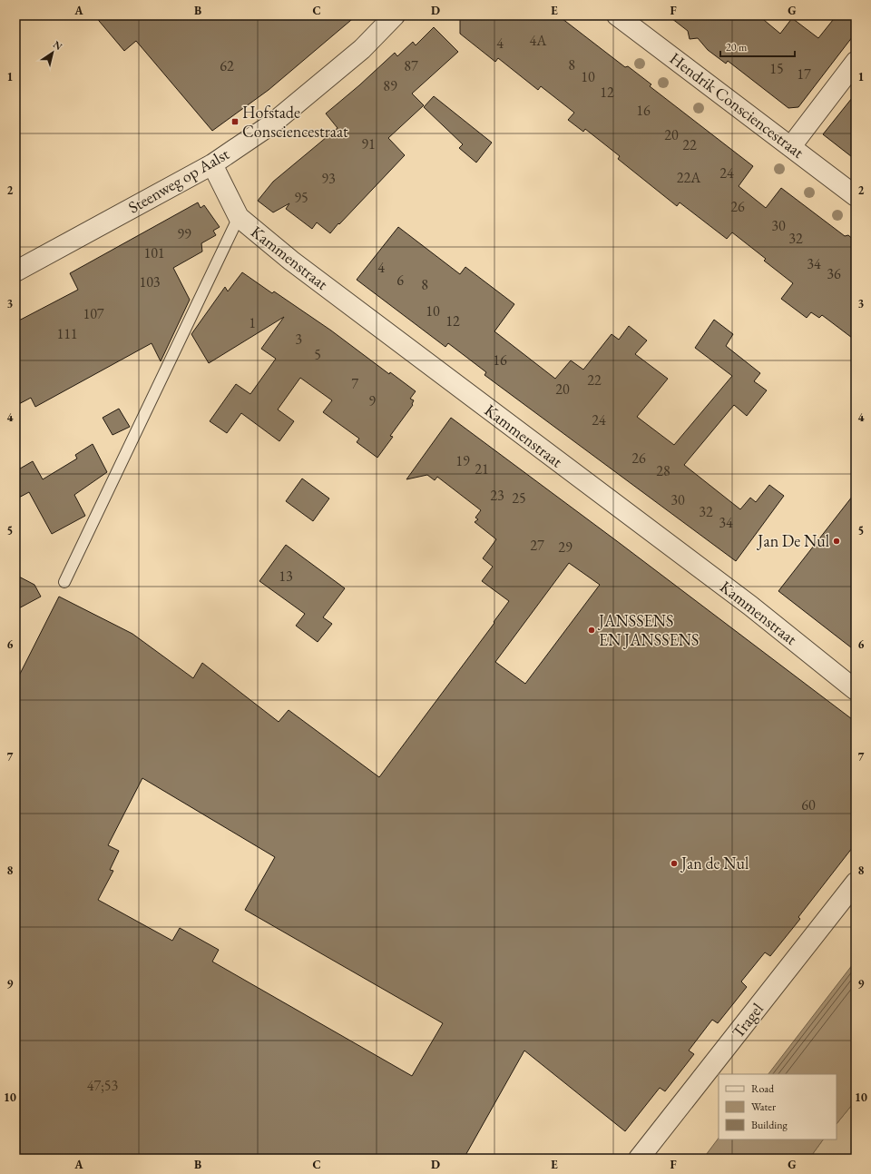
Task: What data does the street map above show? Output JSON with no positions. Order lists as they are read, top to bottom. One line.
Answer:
{"streets":{"street":["Hendrik Consciencestraat","Steenweg op Aalst","Kammenstraat","Tragel"]},"crossings":[["Steenweg op Aalst","Kammenstraat"]],"places":{"transit":["Hofstade Consciencestraat"],"other":["Jan De Nul","JANSSENS EN JANSSENS","Jan de Nul"]},"house_numbers":["4A","4","8","62","87","15","17","10","89","12","16","20","91","22","24","22A","93","95","26","30","99","32","101","34","4","36","6","103","8","10","107","12","1","111","3","5","16","22","7","20","9","24","26","19","21","28","23","25","30","32","34","27","29","13","60","47;53"],"legend":["Road","Water","Building"],"scale_bar":"20 m","north":"top right","grid":{"columns":["A","B","C","D","E","F","G"],"rows":["1","2","3","4","5","6","7","8","9","10"]}}
